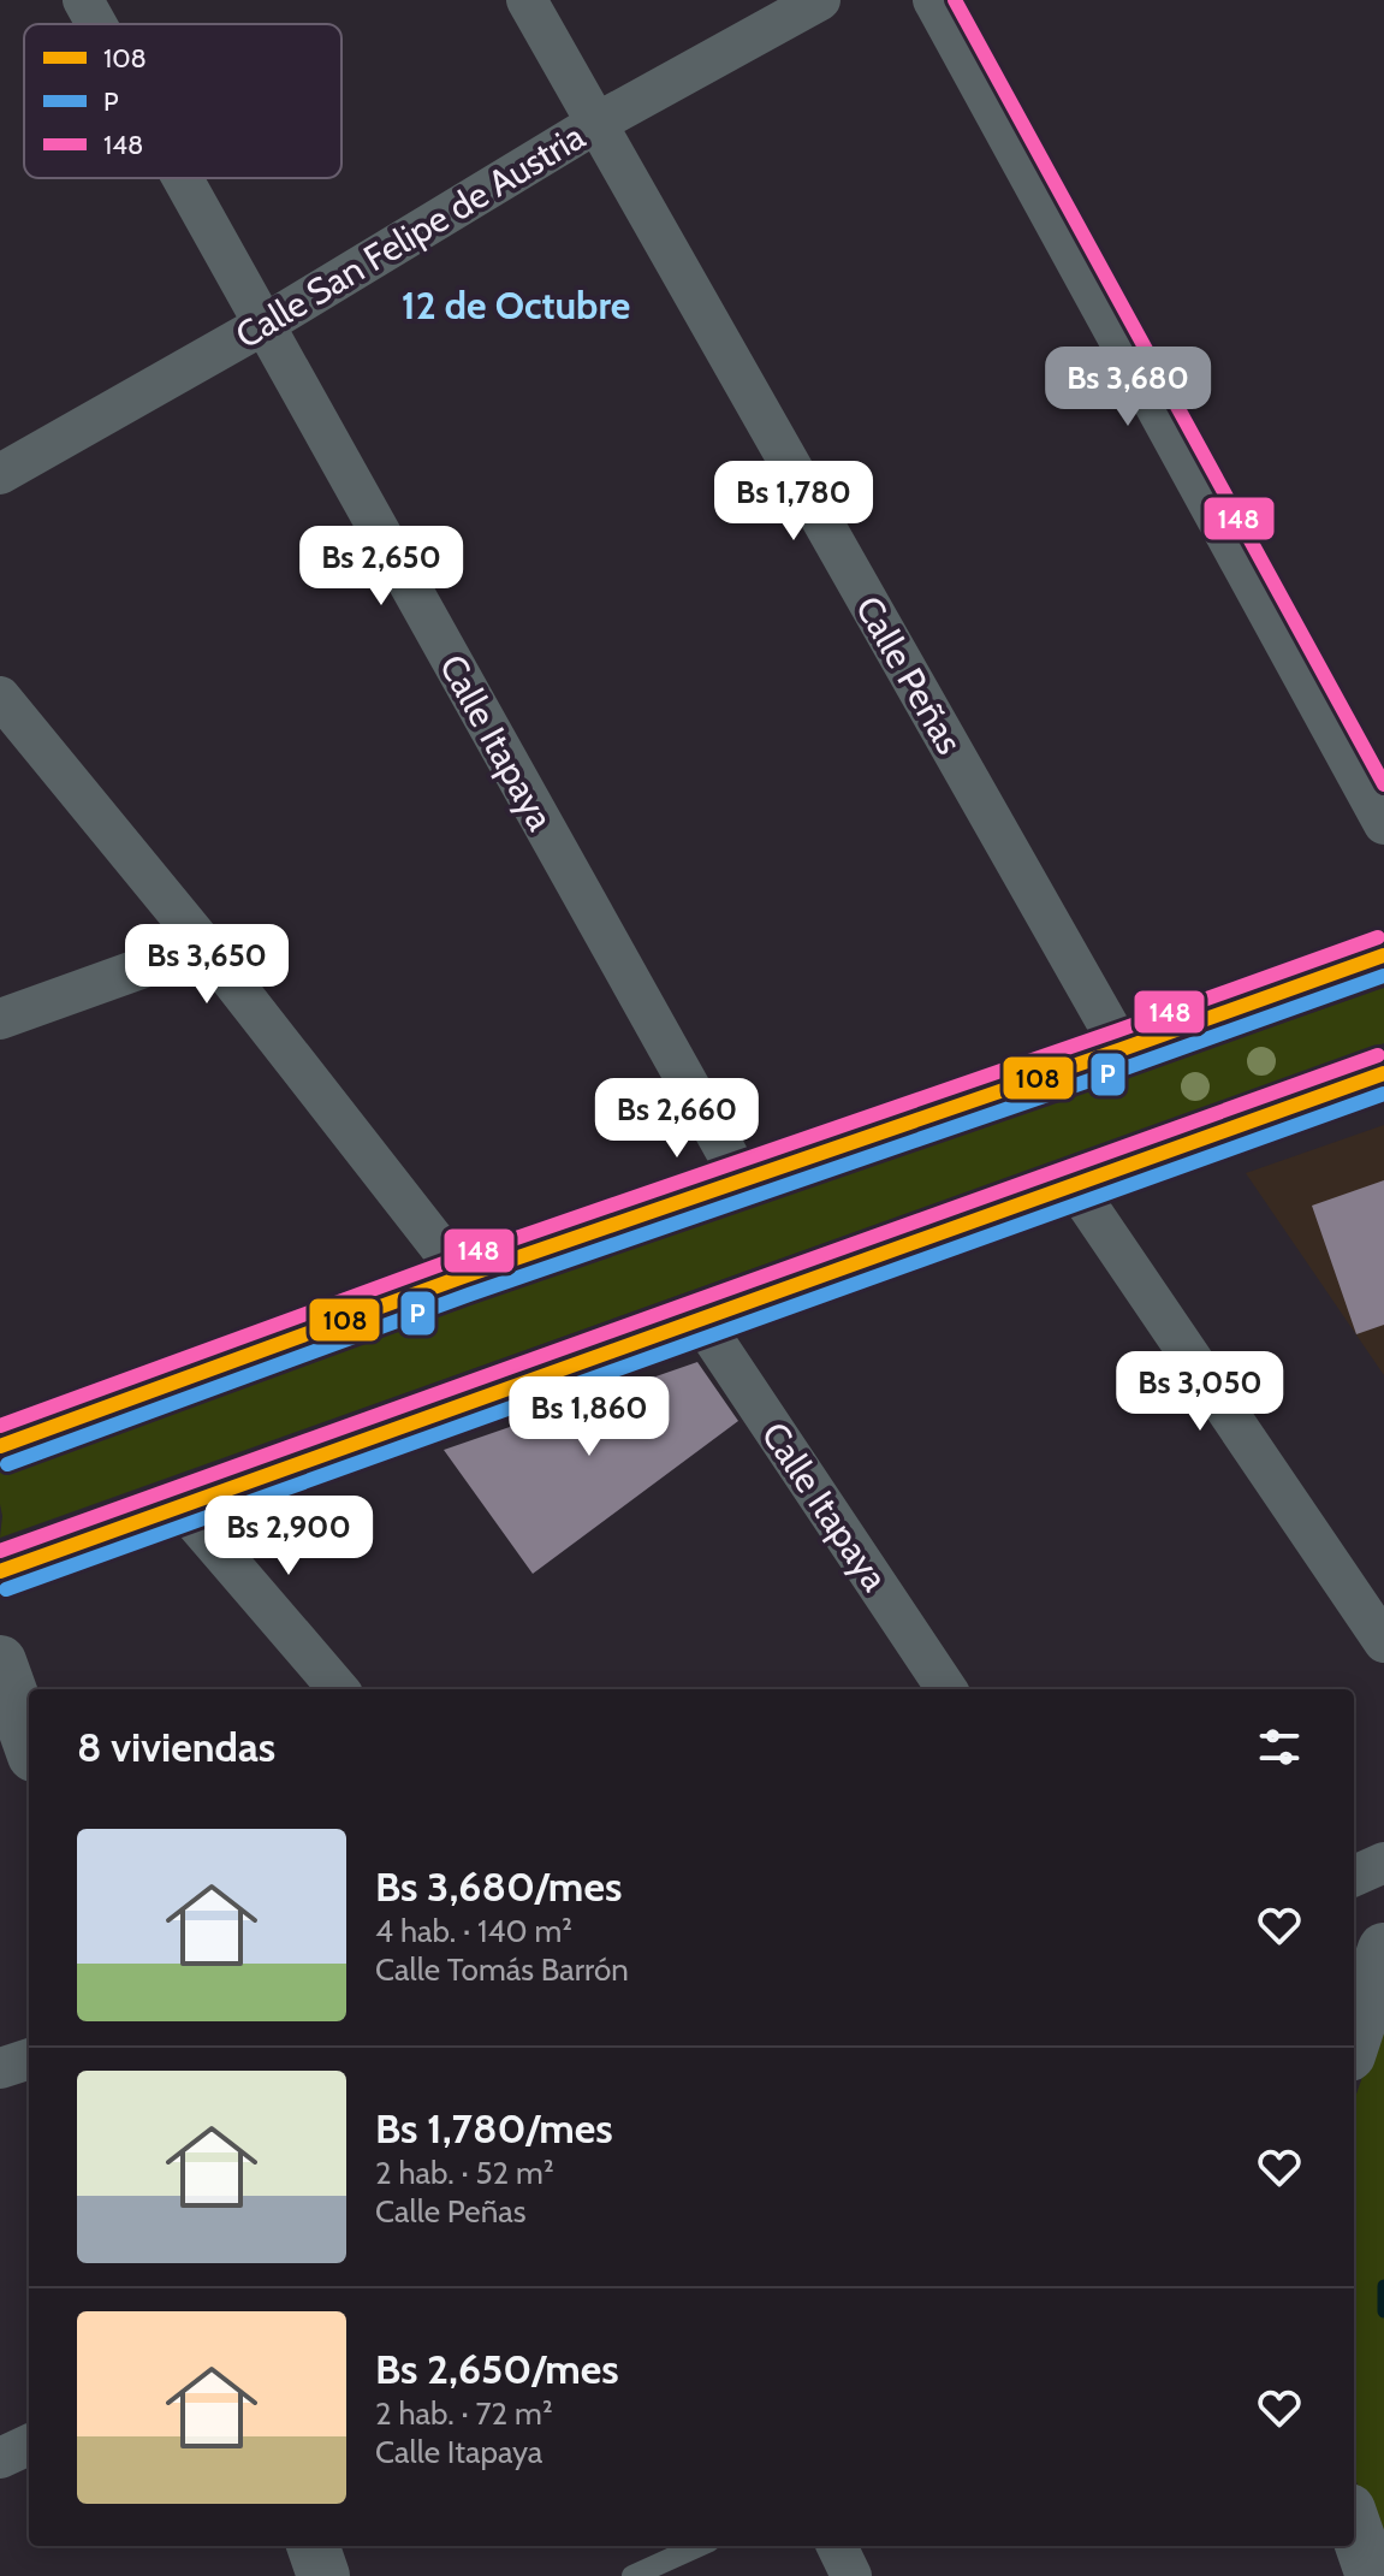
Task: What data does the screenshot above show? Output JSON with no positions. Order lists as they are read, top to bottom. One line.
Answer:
{"streets":{"street":["Calle San Felipe de Austria","Calle Peñas","Calle Itapaya"]},"crossings":[["Calle San Felipe de Austria","Calle Peñas"],["Calle San Felipe de Austria","Calle Itapaya"]],"districts":["12 de Octubre"],"lines":["transit line 148","transit line 108","transit line P"],"legend":["108","P","148"],"page":{"price":["Bs 3,680","Bs 1,780","Bs 2,650","Bs 3,650","Bs 2,660","Bs 3,050","Bs 1,860","Bs 2,900"],"heading":"8 viviendas","list":[{"name":"Bs 3,680/mes","note":"4 hab. · 140 m² · Calle Tomás Barrón"},{"name":"Bs 1,780/mes","note":"2 hab. · 52 m² · Calle Peñas"},{"name":"Bs 2,650/mes","note":"2 hab. · 72 m² · Calle Itapaya"}]}}
